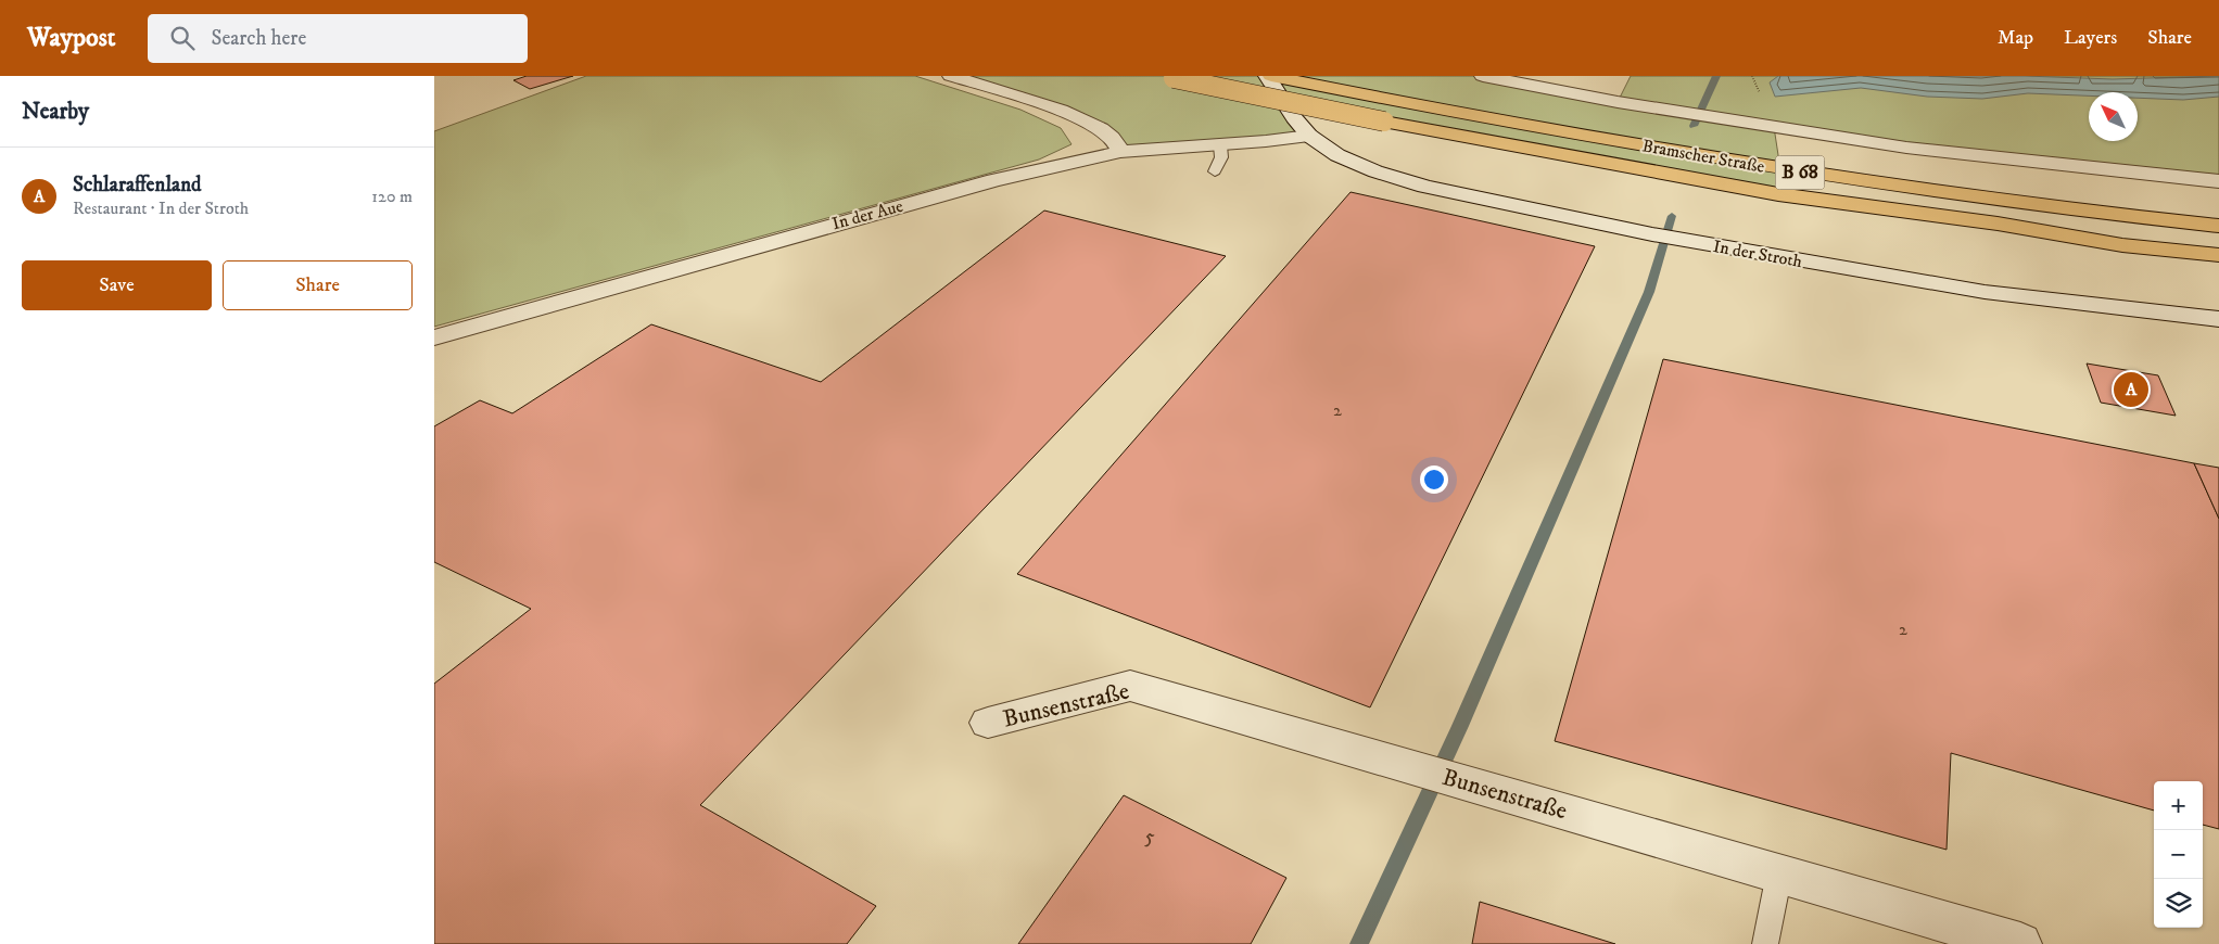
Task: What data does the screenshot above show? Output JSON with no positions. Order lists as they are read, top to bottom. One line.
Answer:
{"streets":{"highway":["Bramscher Straße","B 68"],"street":["In der Aue","In der Stroth","Bunsenstraße"]},"crossings":[["Bramscher Straße","In der Stroth"],["In der Aue","In der Stroth"]],"house_numbers":["2","2","5"],"north":"top left","page":{"header":"Waypost","search":"Search here","nav":["Map","Layers","Share"],"heading":"Nearby","list":[{"mark":"A","name":"Schlaraffenland","note":"Restaurant · In der Stroth","value":"120 m"}],"buttons":["Save","Share"],"pins":"A","map_buttons":["+","−"]}}
